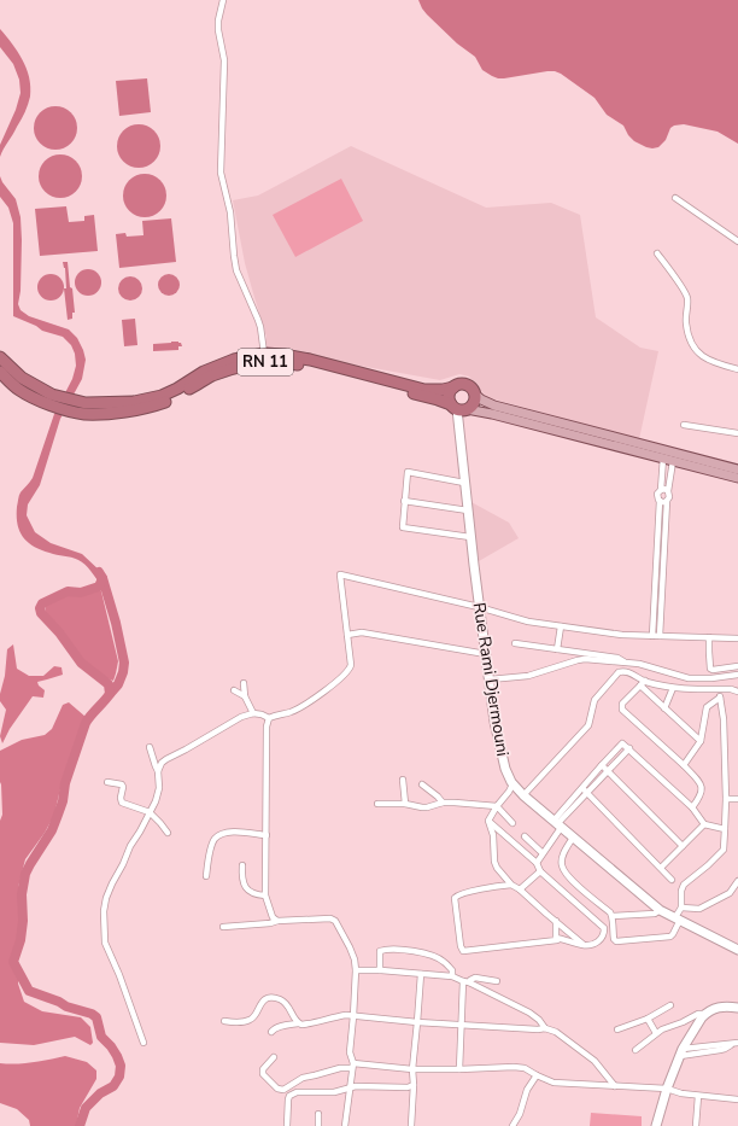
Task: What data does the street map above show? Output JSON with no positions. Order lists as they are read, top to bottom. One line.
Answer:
{"streets":{"highway":["RN 11"],"main road":["Rue Rami Djermouni"]},"crossings":[["RN 11","Rue Rami Djermouni"]]}
